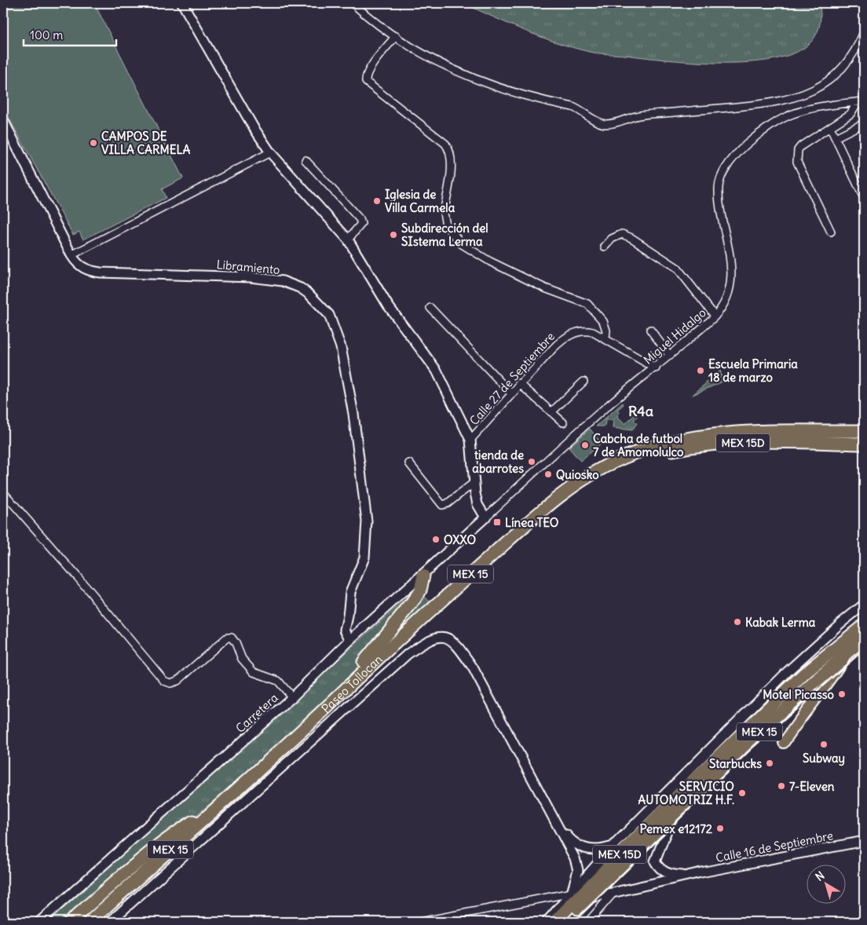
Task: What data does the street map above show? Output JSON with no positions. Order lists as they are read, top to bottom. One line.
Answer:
{"streets":{"highway":["MEX 15D","MEX 15","Paseo Tollocan"],"main road":["Libramiento","Carretera","Calle 16 de Septiembre"],"street":["Miguel Hidalgo","Calle 27 de Septiembre"]},"crossings":[["Libramiento","Carretera"],["Miguel Hidalgo","Calle 27 de Septiembre"],["Miguel Hidalgo","Carretera"],["MEX 15D","MEX 15"],["MEX 15D","Paseo Tollocan"],["MEX 15","Paseo Tollocan"]],"districts":["R4a"],"places":{"other":["CAMPOS DE VILLA CARMELA","Iglesia de Villa Carmela","Subdirección del SIstema Lerma","Escuela Primaria 18 de marzo","Cabcha de futbol 7 de Amomolulco","tienda de abarrotes","Quiosko","OXXO","Kabak Lerma","Motel Picasso","Subway","Starbucks","7-Eleven","SERVICIO AUTOMOTRIZ H.F.","Pemex e12172"],"transit":["Línea TEO"]},"scale_bar":"100 m","north":"top left"}
